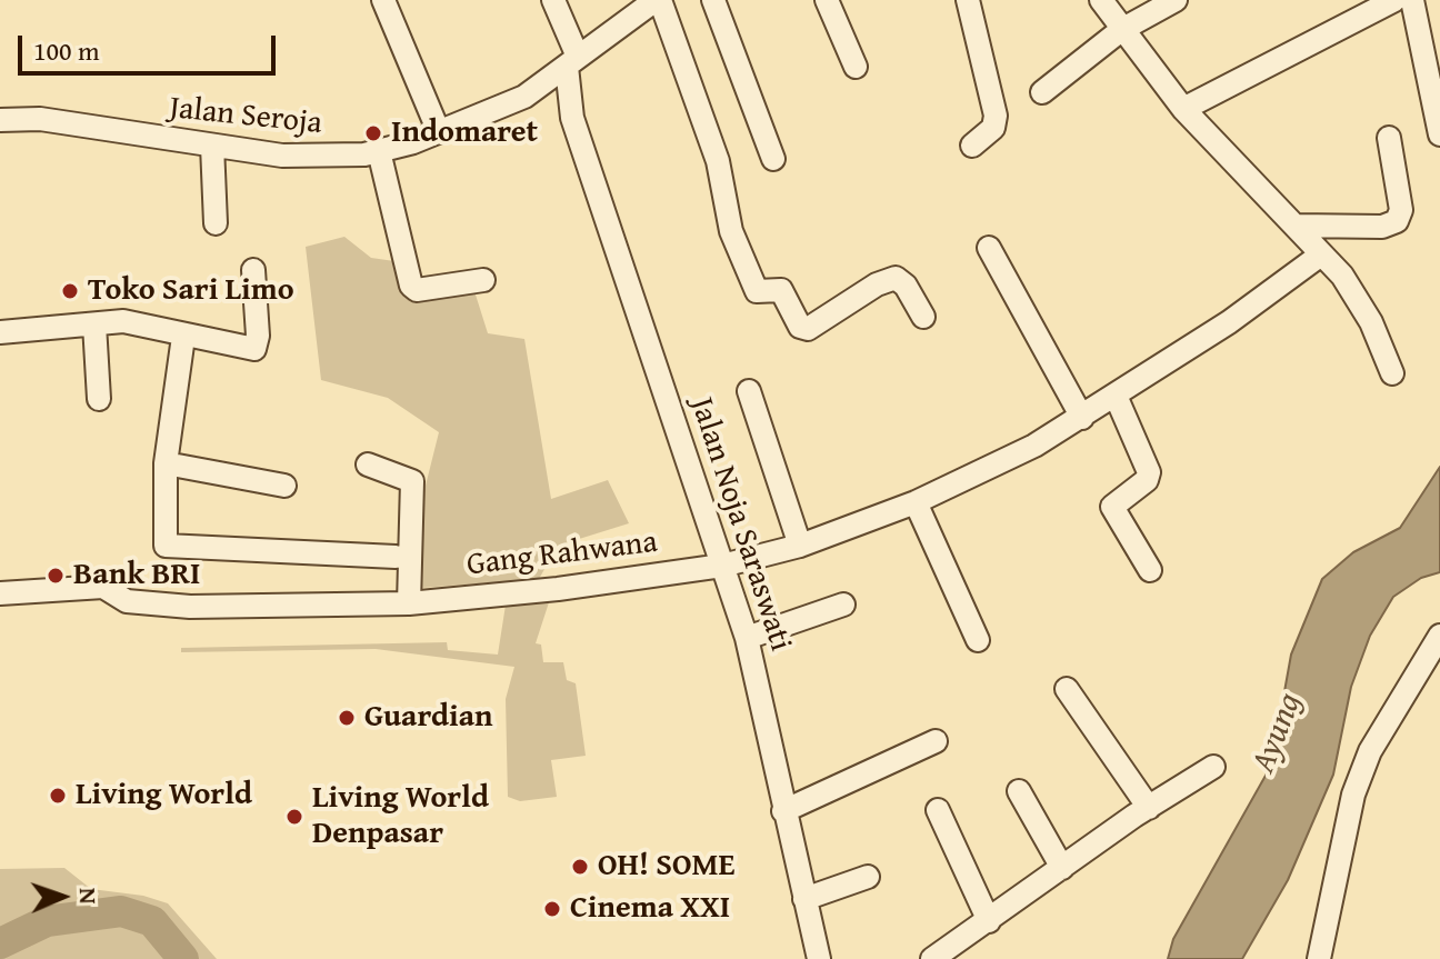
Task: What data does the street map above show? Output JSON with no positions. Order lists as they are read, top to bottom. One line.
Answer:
{"streets":{"street":["Jalan Seroja","Jalan Noja Saraswati","Gang Rahwana"]},"crossings":[["Jalan Seroja","Jalan Noja Saraswati"],["Jalan Noja Saraswati","Gang Rahwana"]],"water":["Ayung"],"places":["Indomaret","Toko Sari Limo","Bank BRI","Guardian","Living World","Living World Denpasar","OH! SOME","Cinema XXI"],"scale_bar":"100 m","north":"right"}
